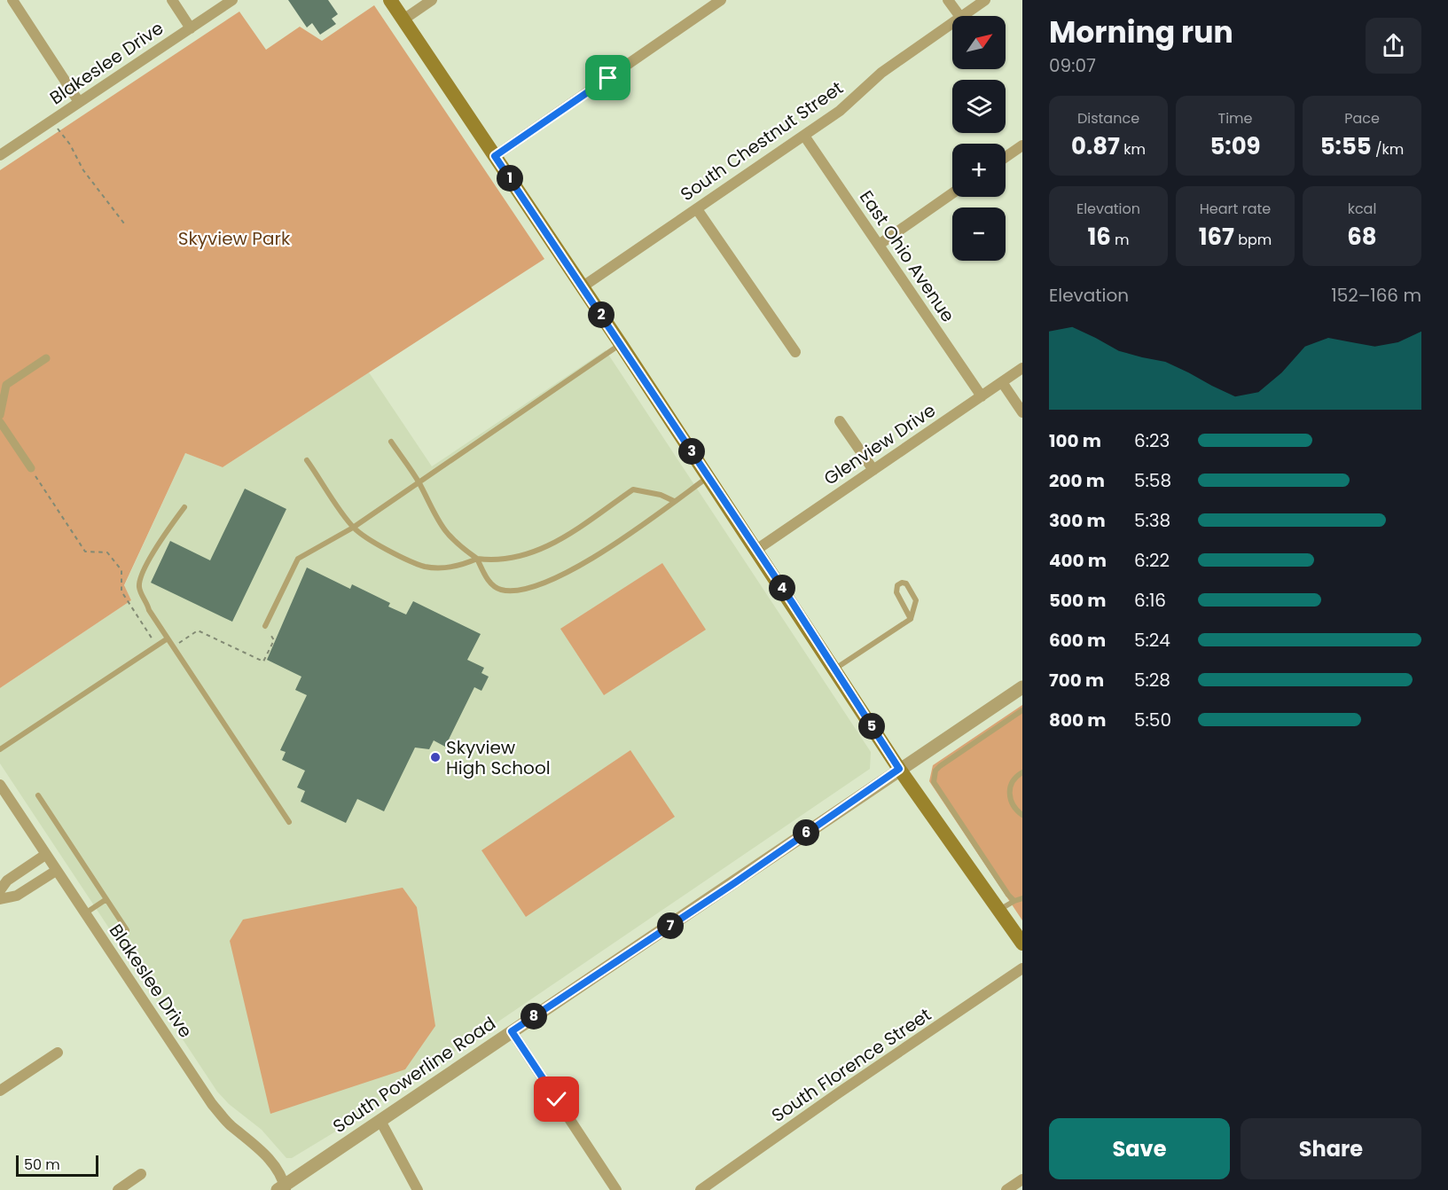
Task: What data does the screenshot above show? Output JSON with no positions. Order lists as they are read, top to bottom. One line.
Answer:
{"streets":{"street":["Blakeslee Drive","South Chestnut Street","East Ohio Avenue","Glenview Drive","South Florence Street","South Powerline Road"]},"crossings":[["Blakeslee Drive","South Powerline Road"],["South Chestnut Street","East Ohio Avenue"],["East Ohio Avenue","Glenview Drive"]],"parks":["Skyview Park"],"places":["Skyview High School"],"scale_bar":"50 m","north":"top right","page":{"heading":["Morning run","09:07"],"map_buttons":["+","−"],"stats":[["Distance","0.87 km"],["Time","5:09"],["Pace","5:55 /km"],["Elevation","16 m"],["Heart rate","167 bpm"],["kcal","68"]],"pins":["1","2","3","4","5","6","7","8"],"chart":["Elevation","152–166 m"],"list":[{"name":"100 m","note":"6:23"},{"name":"200 m","note":"5:58"},{"name":"300 m","note":"5:38"},{"name":"400 m","note":"6:22"},{"name":"500 m","note":"6:16"},{"name":"600 m","note":"5:24"},{"name":"700 m","note":"5:28"},{"name":"800 m","note":"5:50"}],"buttons":["Save","Share"],"scale":"50 m"}}
